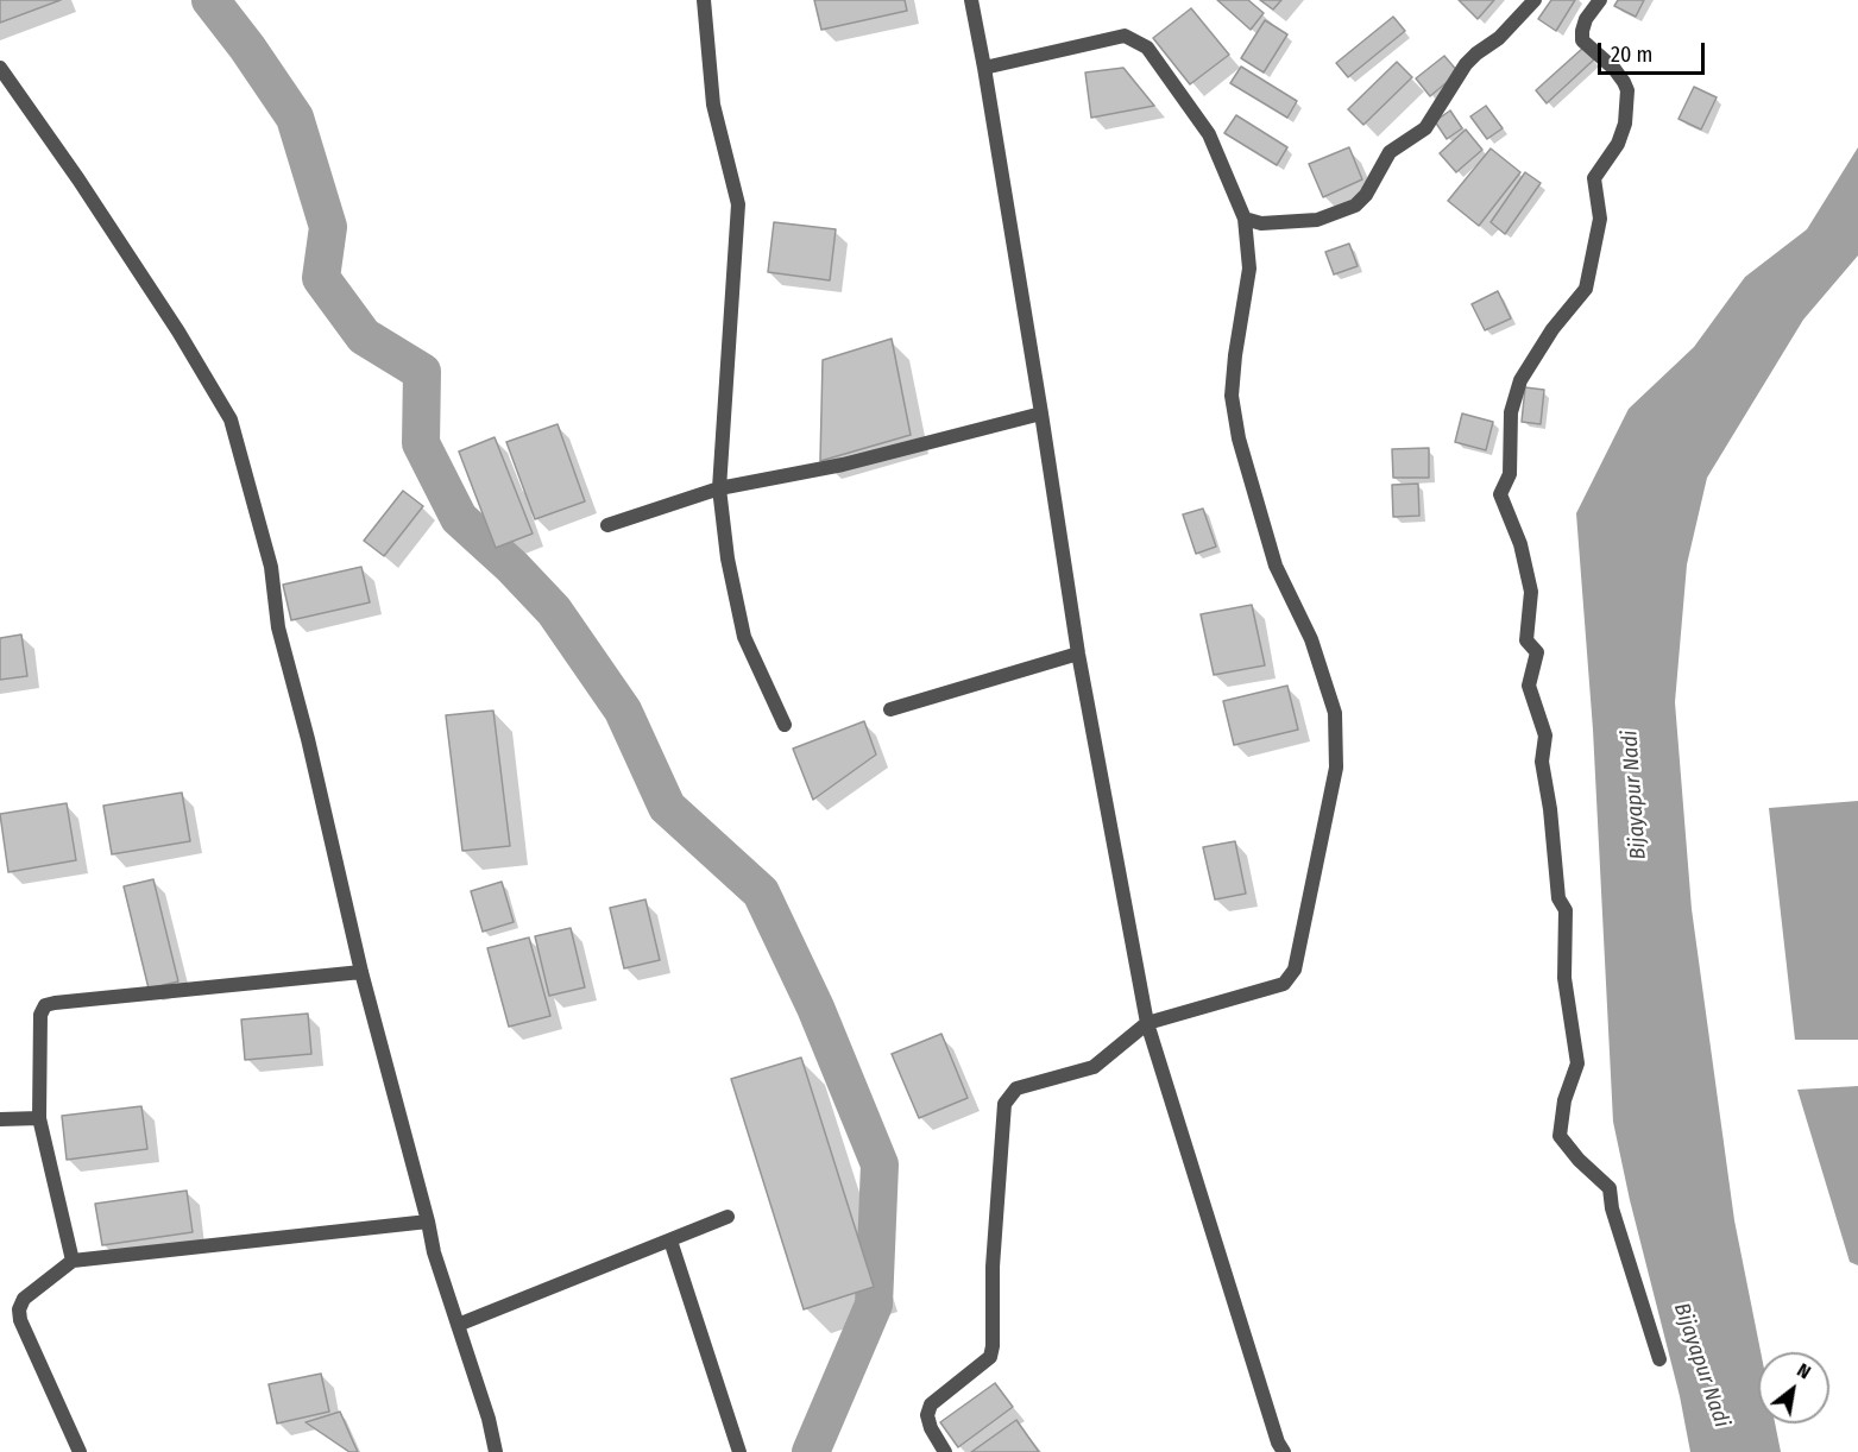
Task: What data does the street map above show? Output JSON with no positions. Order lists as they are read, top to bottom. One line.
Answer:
{"water":["Bijayapur Nadi"],"scale_bar":"20 m","north":"top right"}
